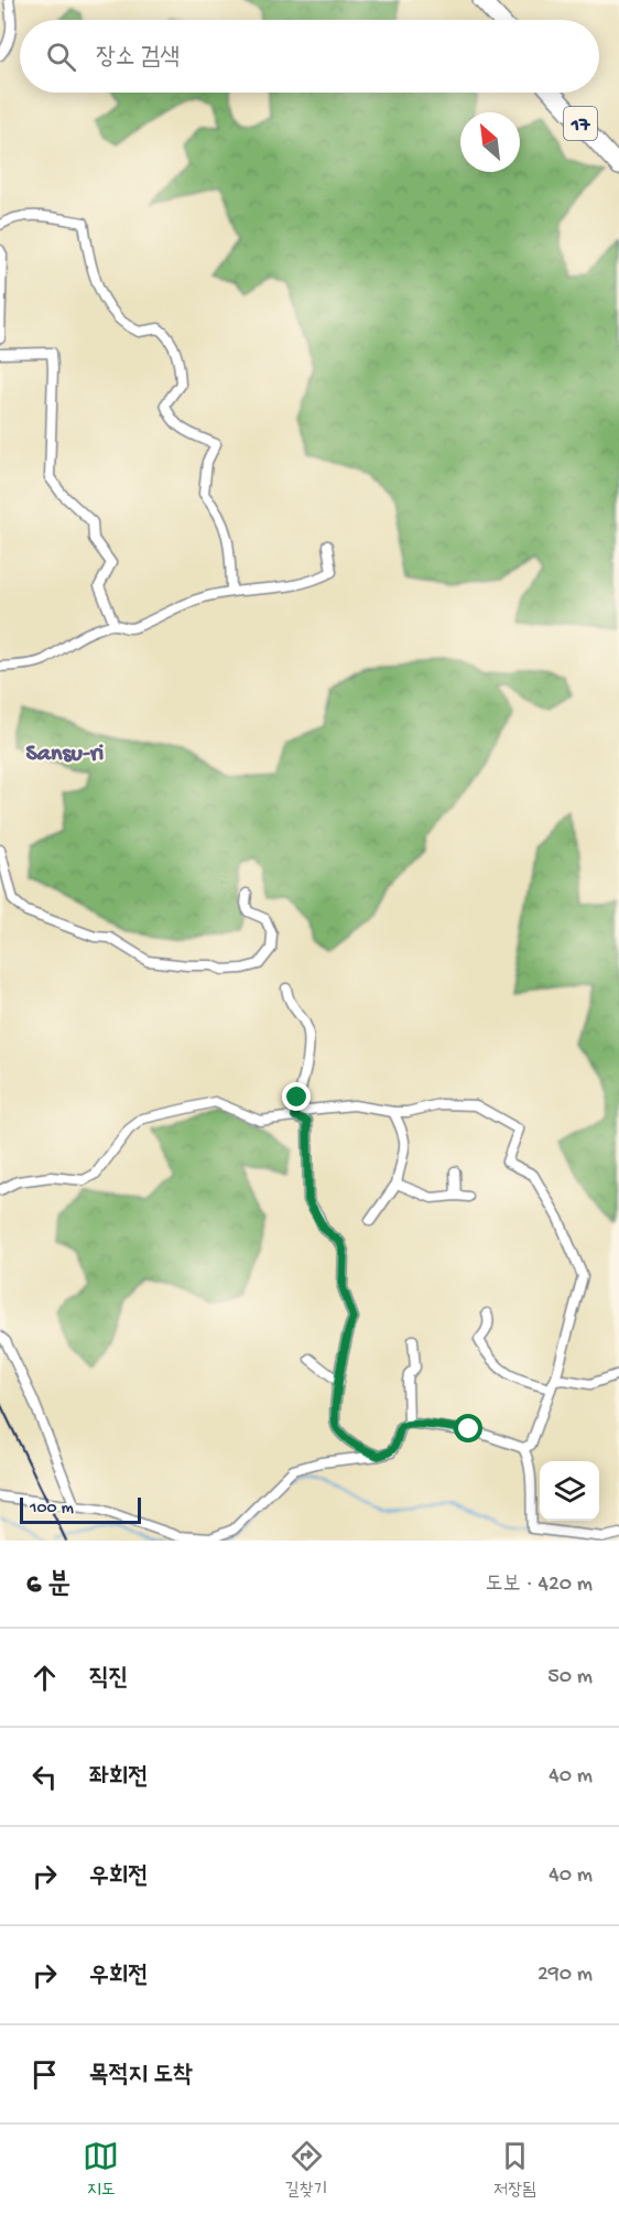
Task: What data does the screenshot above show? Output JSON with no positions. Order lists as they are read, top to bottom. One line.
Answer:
{"streets":{"highway":["17"]},"districts":["Sansu-ri"],"scale_bar":"100 m","north":"top left","page":{"search":"장소 검색","scale":"100 m","heading":["6 분","도보 · 420 m"],"list":[["직진","50 m"],["좌회전","40 m"],["우회전","40 m"],["우회전","290 m"],"목적지 도착"],"nav":["지도","길찾기","저장됨"]}}
